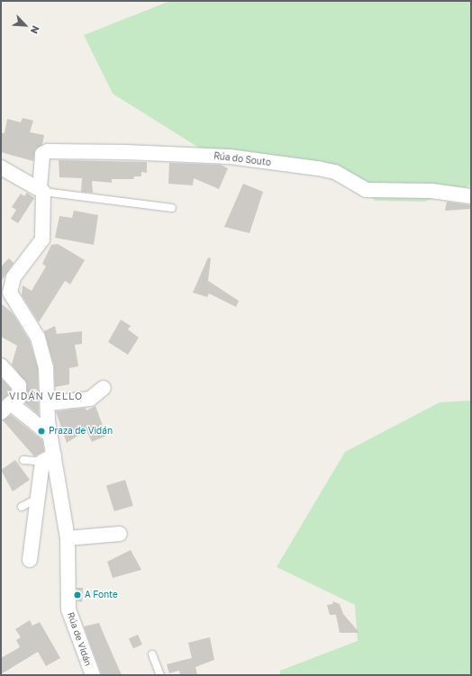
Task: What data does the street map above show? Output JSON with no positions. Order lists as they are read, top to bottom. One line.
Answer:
{"streets":{"street":["Rúa do Souto","Rúa de Vidán"]},"crossings":[["Rúa do Souto","Rúa de Vidán"]],"districts":["VIDÁN VELLO"],"places":["Praza de Vidán","A Fonte"],"north":"bottom right"}
